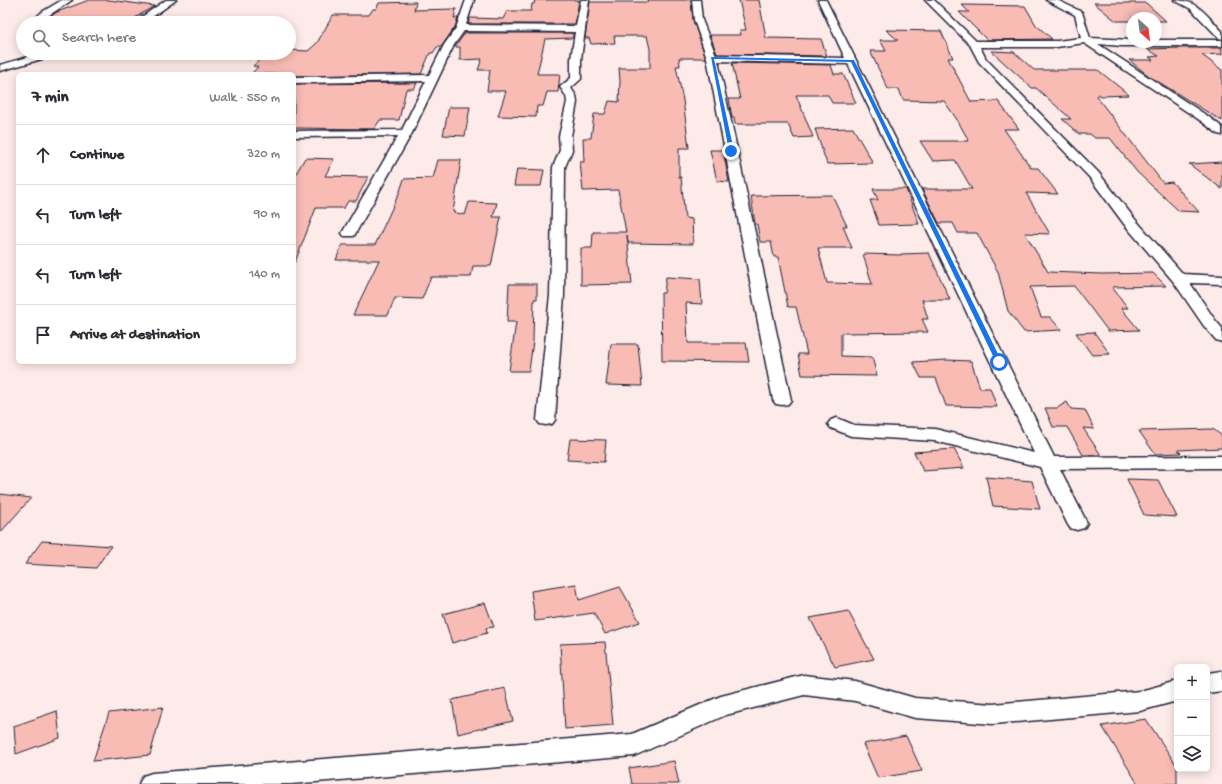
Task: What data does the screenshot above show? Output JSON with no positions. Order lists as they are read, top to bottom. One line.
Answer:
{"north":"bottom right","page":{"search":"Search here","heading":["7 min","Walk · 550 m"],"list":[["Continue","320 m"],["Turn left","90 m"],["Turn left","140 m"],"Arrive at destination"],"map_buttons":["+","−"]}}
